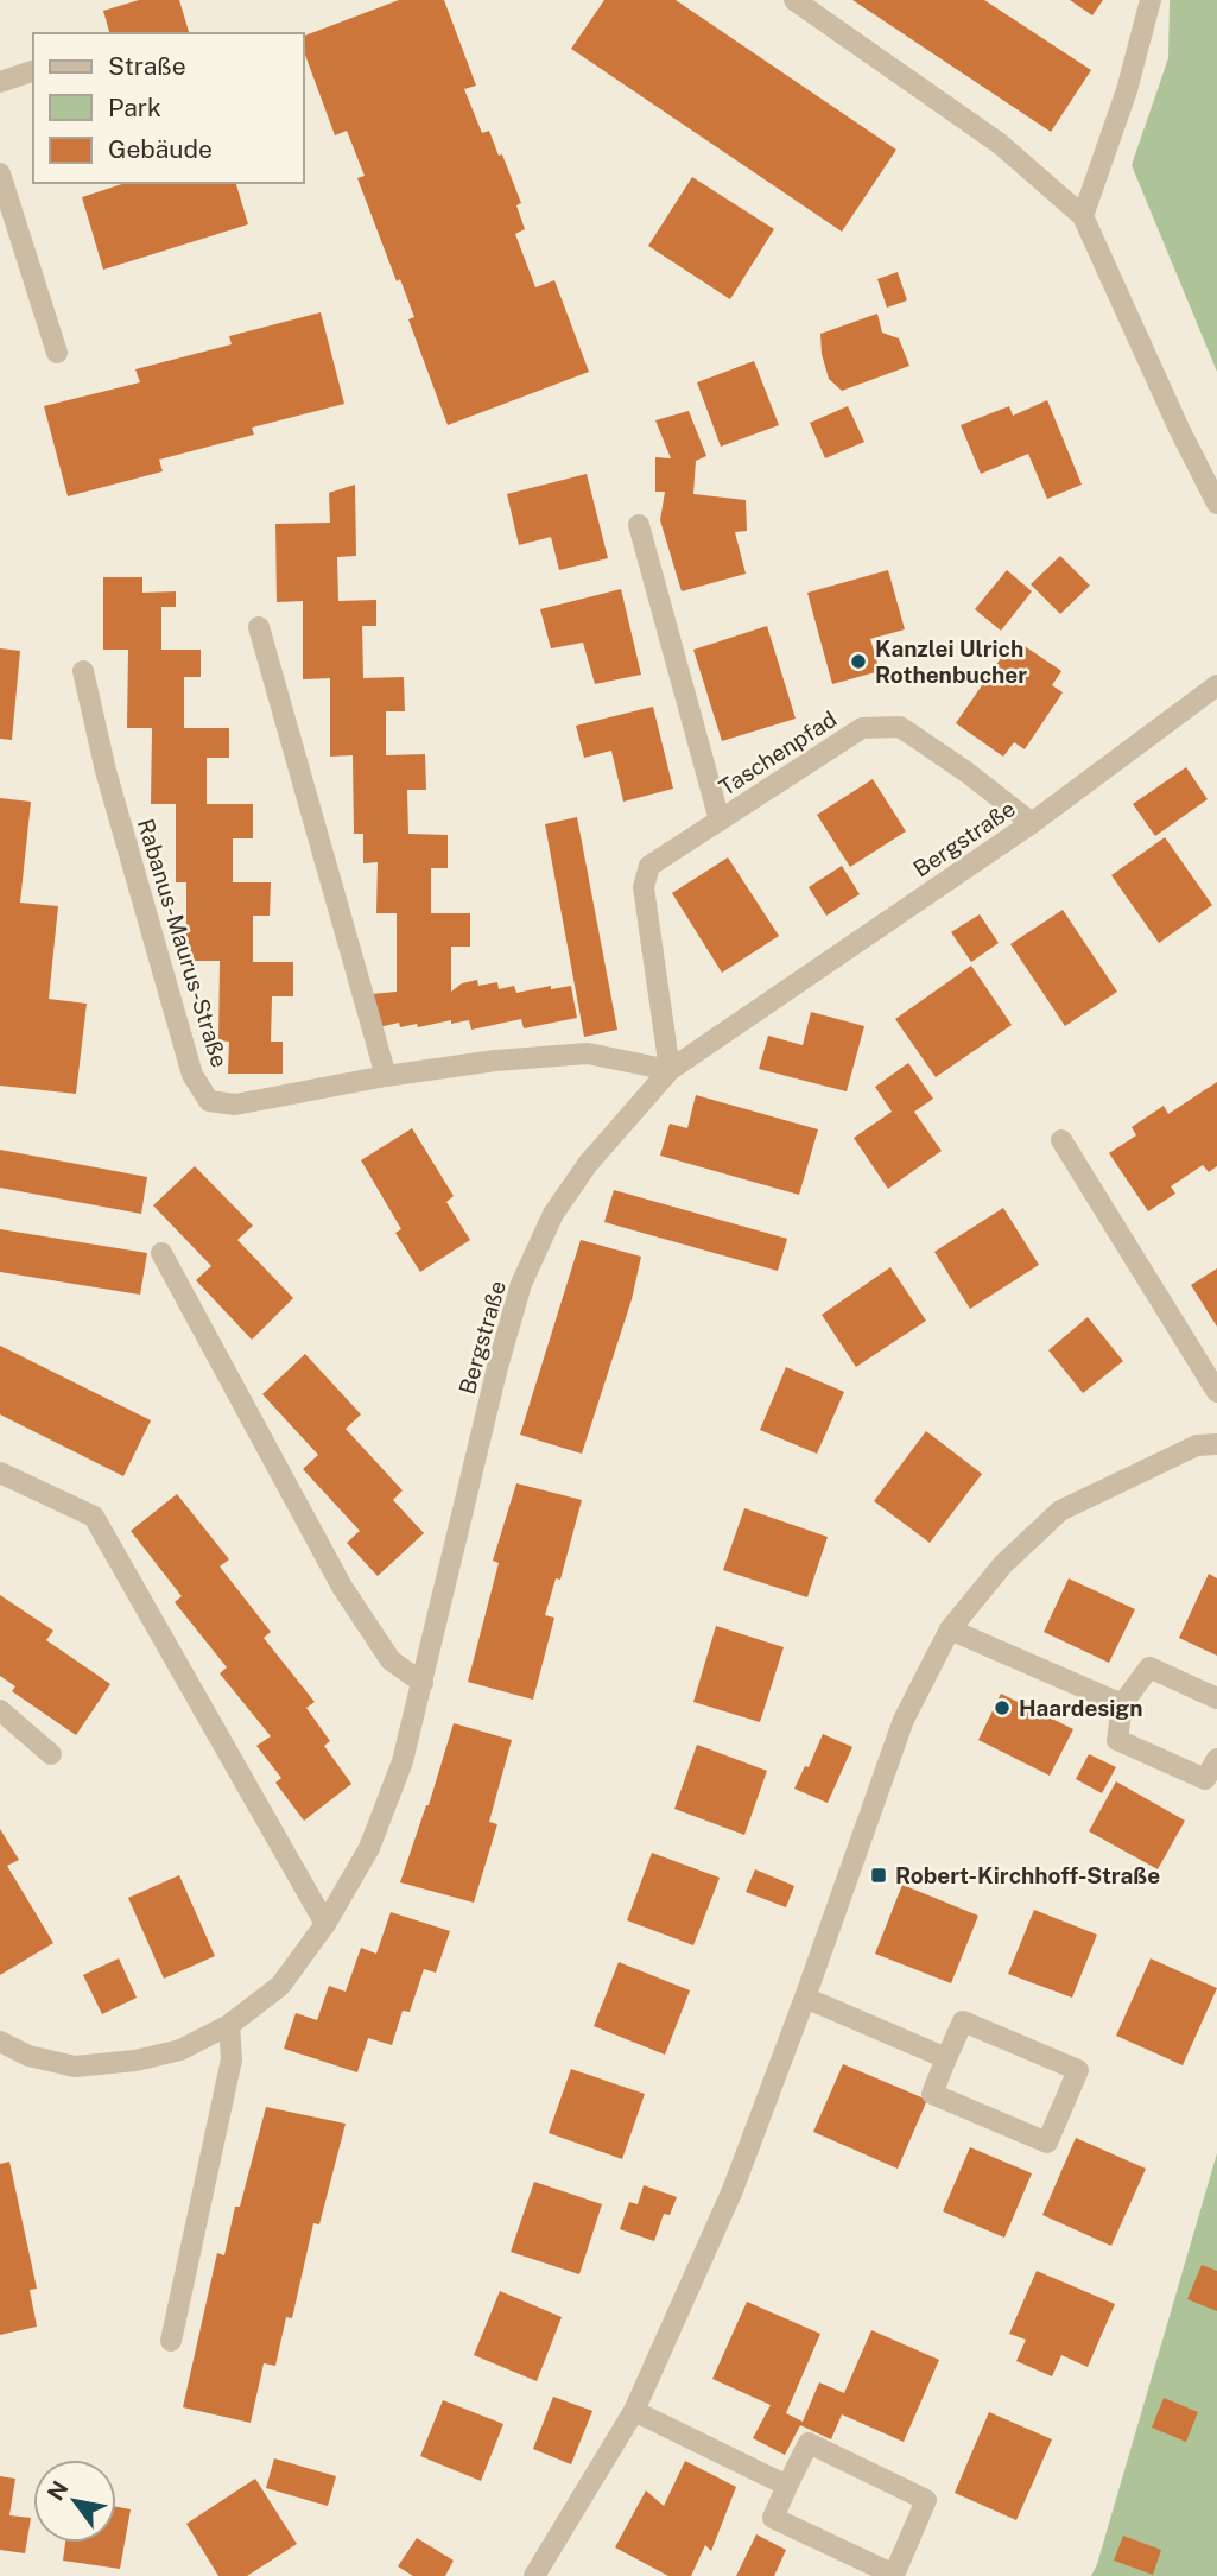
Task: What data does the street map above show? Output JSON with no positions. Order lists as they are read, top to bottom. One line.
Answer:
{"streets":{"street":["Taschenpfad","Bergstraße","Rabanus-Maurus-Straße"]},"crossings":[["Taschenpfad","Bergstraße"],["Taschenpfad","Rabanus-Maurus-Straße"],["Bergstraße","Rabanus-Maurus-Straße"]],"places":{"other":["Kanzlei Ulrich Rothenbucher","Haardesign"],"transit":["Robert-Kirchhoff-Straße"]},"legend":["Straße","Park","Gebäude"],"north":"top left"}
